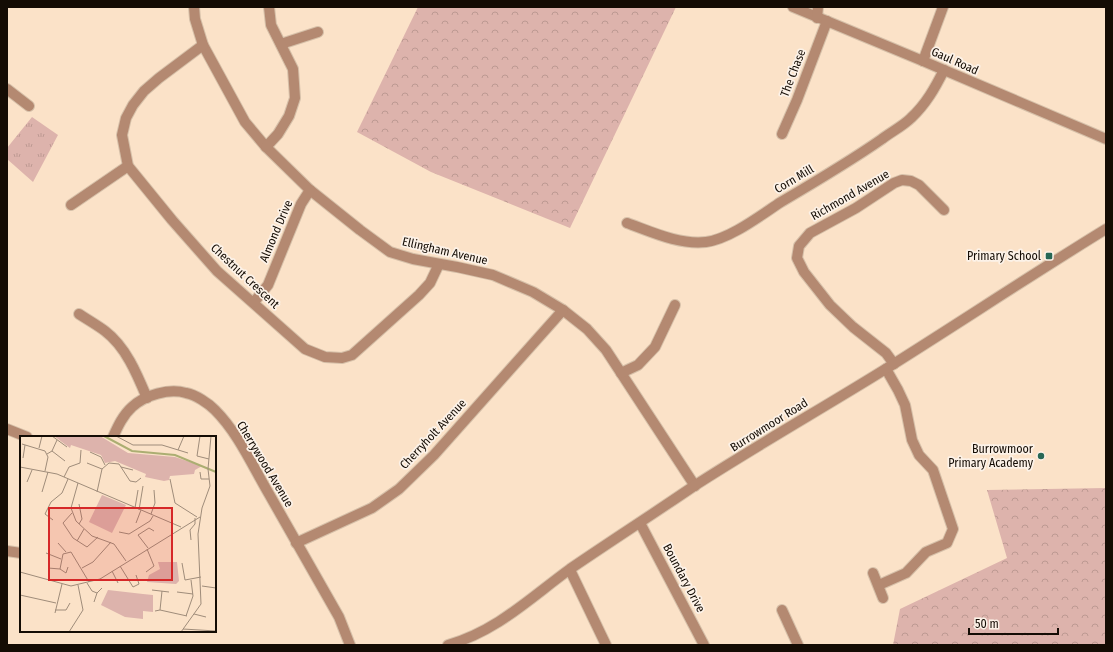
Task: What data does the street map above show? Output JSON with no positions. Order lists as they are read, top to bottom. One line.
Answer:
{"streets":{"street":["Gaul Road","The Chase","Corn Mill","Richmond Avenue","Almond Drive","Ellingham Avenue","Chestnut Crescent","Burrowmoor Road","Cherryholt Avenue","Cherrywood Avenue","Boundary Drive"]},"crossings":[["Gaul Road","The Chase"],["Gaul Road","Corn Mill"],["Richmond Avenue","Burrowmoor Road"],["Almond Drive","Ellingham Avenue"],["Almond Drive","Chestnut Crescent"],["Ellingham Avenue","Chestnut Crescent"],["Ellingham Avenue","Burrowmoor Road"],["Ellingham Avenue","Cherryholt Avenue"],["Burrowmoor Road","Boundary Drive"],["Cherryholt Avenue","Cherrywood Avenue"]],"places":{"transit":["Primary School"],"other":["Burrowmoor Primary Academy"]},"scale_bar":"50 m"}
